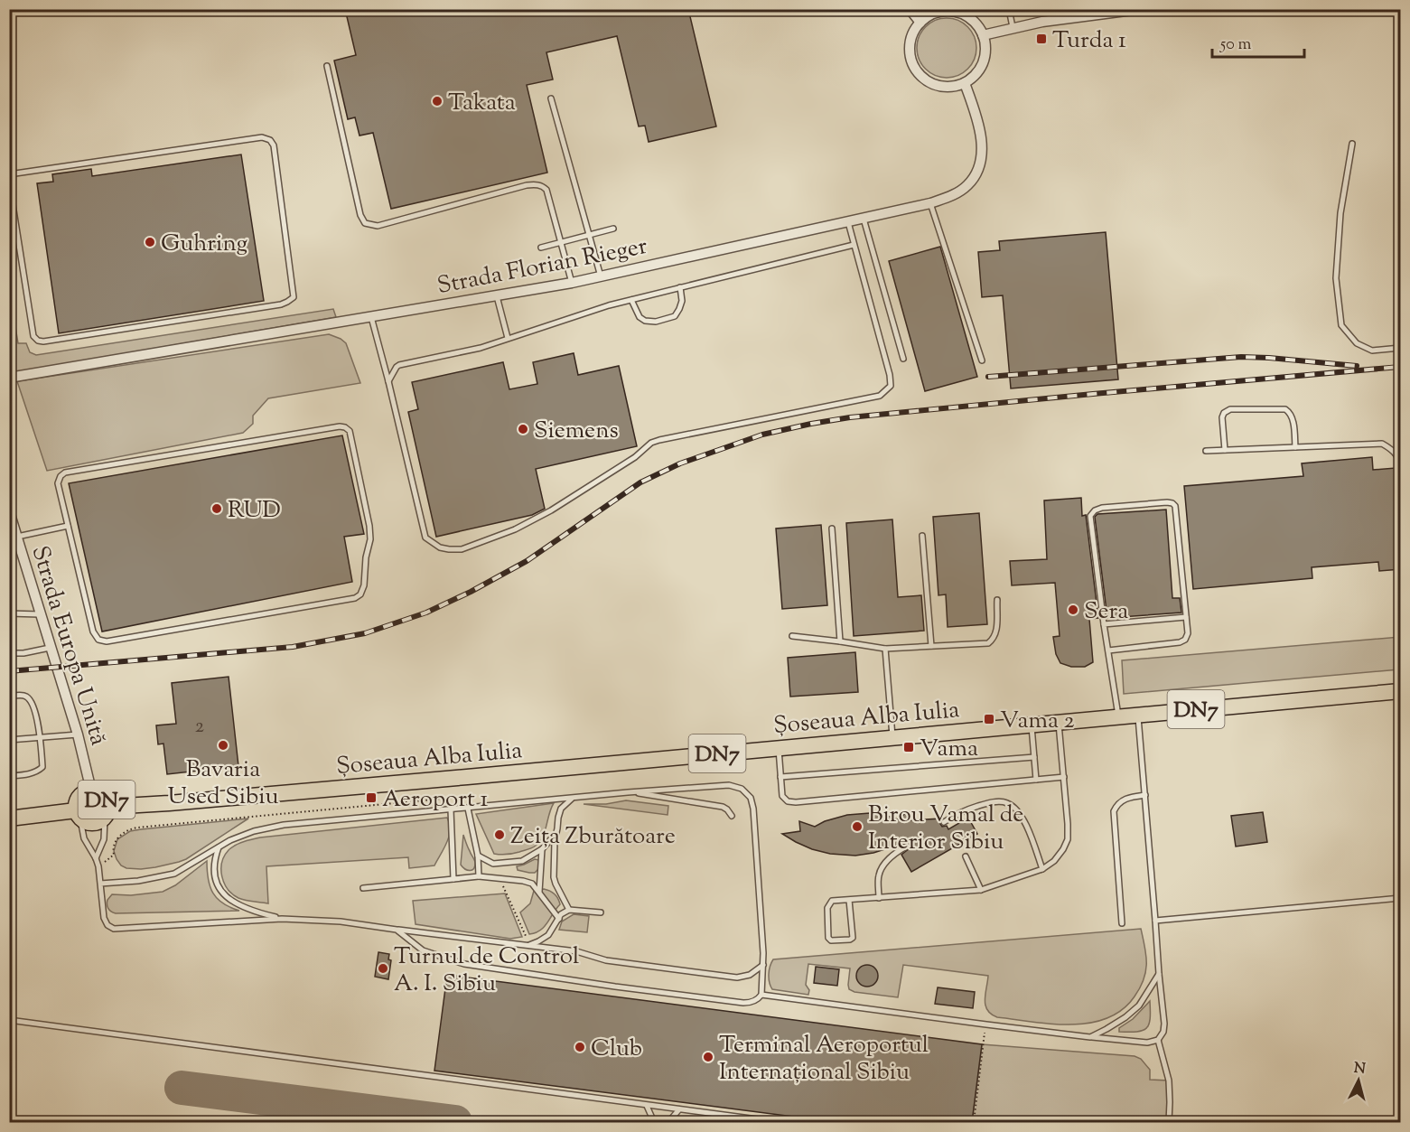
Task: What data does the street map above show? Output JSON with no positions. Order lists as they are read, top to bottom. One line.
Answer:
{"streets":{"main road":["DN7","Șoseaua Alba Iulia"],"street":["Strada Florian Rieger","Strada Europa Unită"]},"crossings":[["Strada Europa Unită","DN7"],["Strada Europa Unită","Șoseaua Alba Iulia"],["DN7","Șoseaua Alba Iulia"]],"places":{"transit":["Turda 1","Vama 2","Vama","Aeroport 1"],"other":["Takata","Guhring","Siemens","RUD","Sera","Bavaria Used Sibiu","Birou Vamal de Interior Sibiu","Zeița Zburătoare","Turnul de Control A. I. Sibiu","Club","Terminal Aeroportul Internațional Sibiu"]},"house_numbers":["2"],"scale_bar":"50 m","north":"top"}
